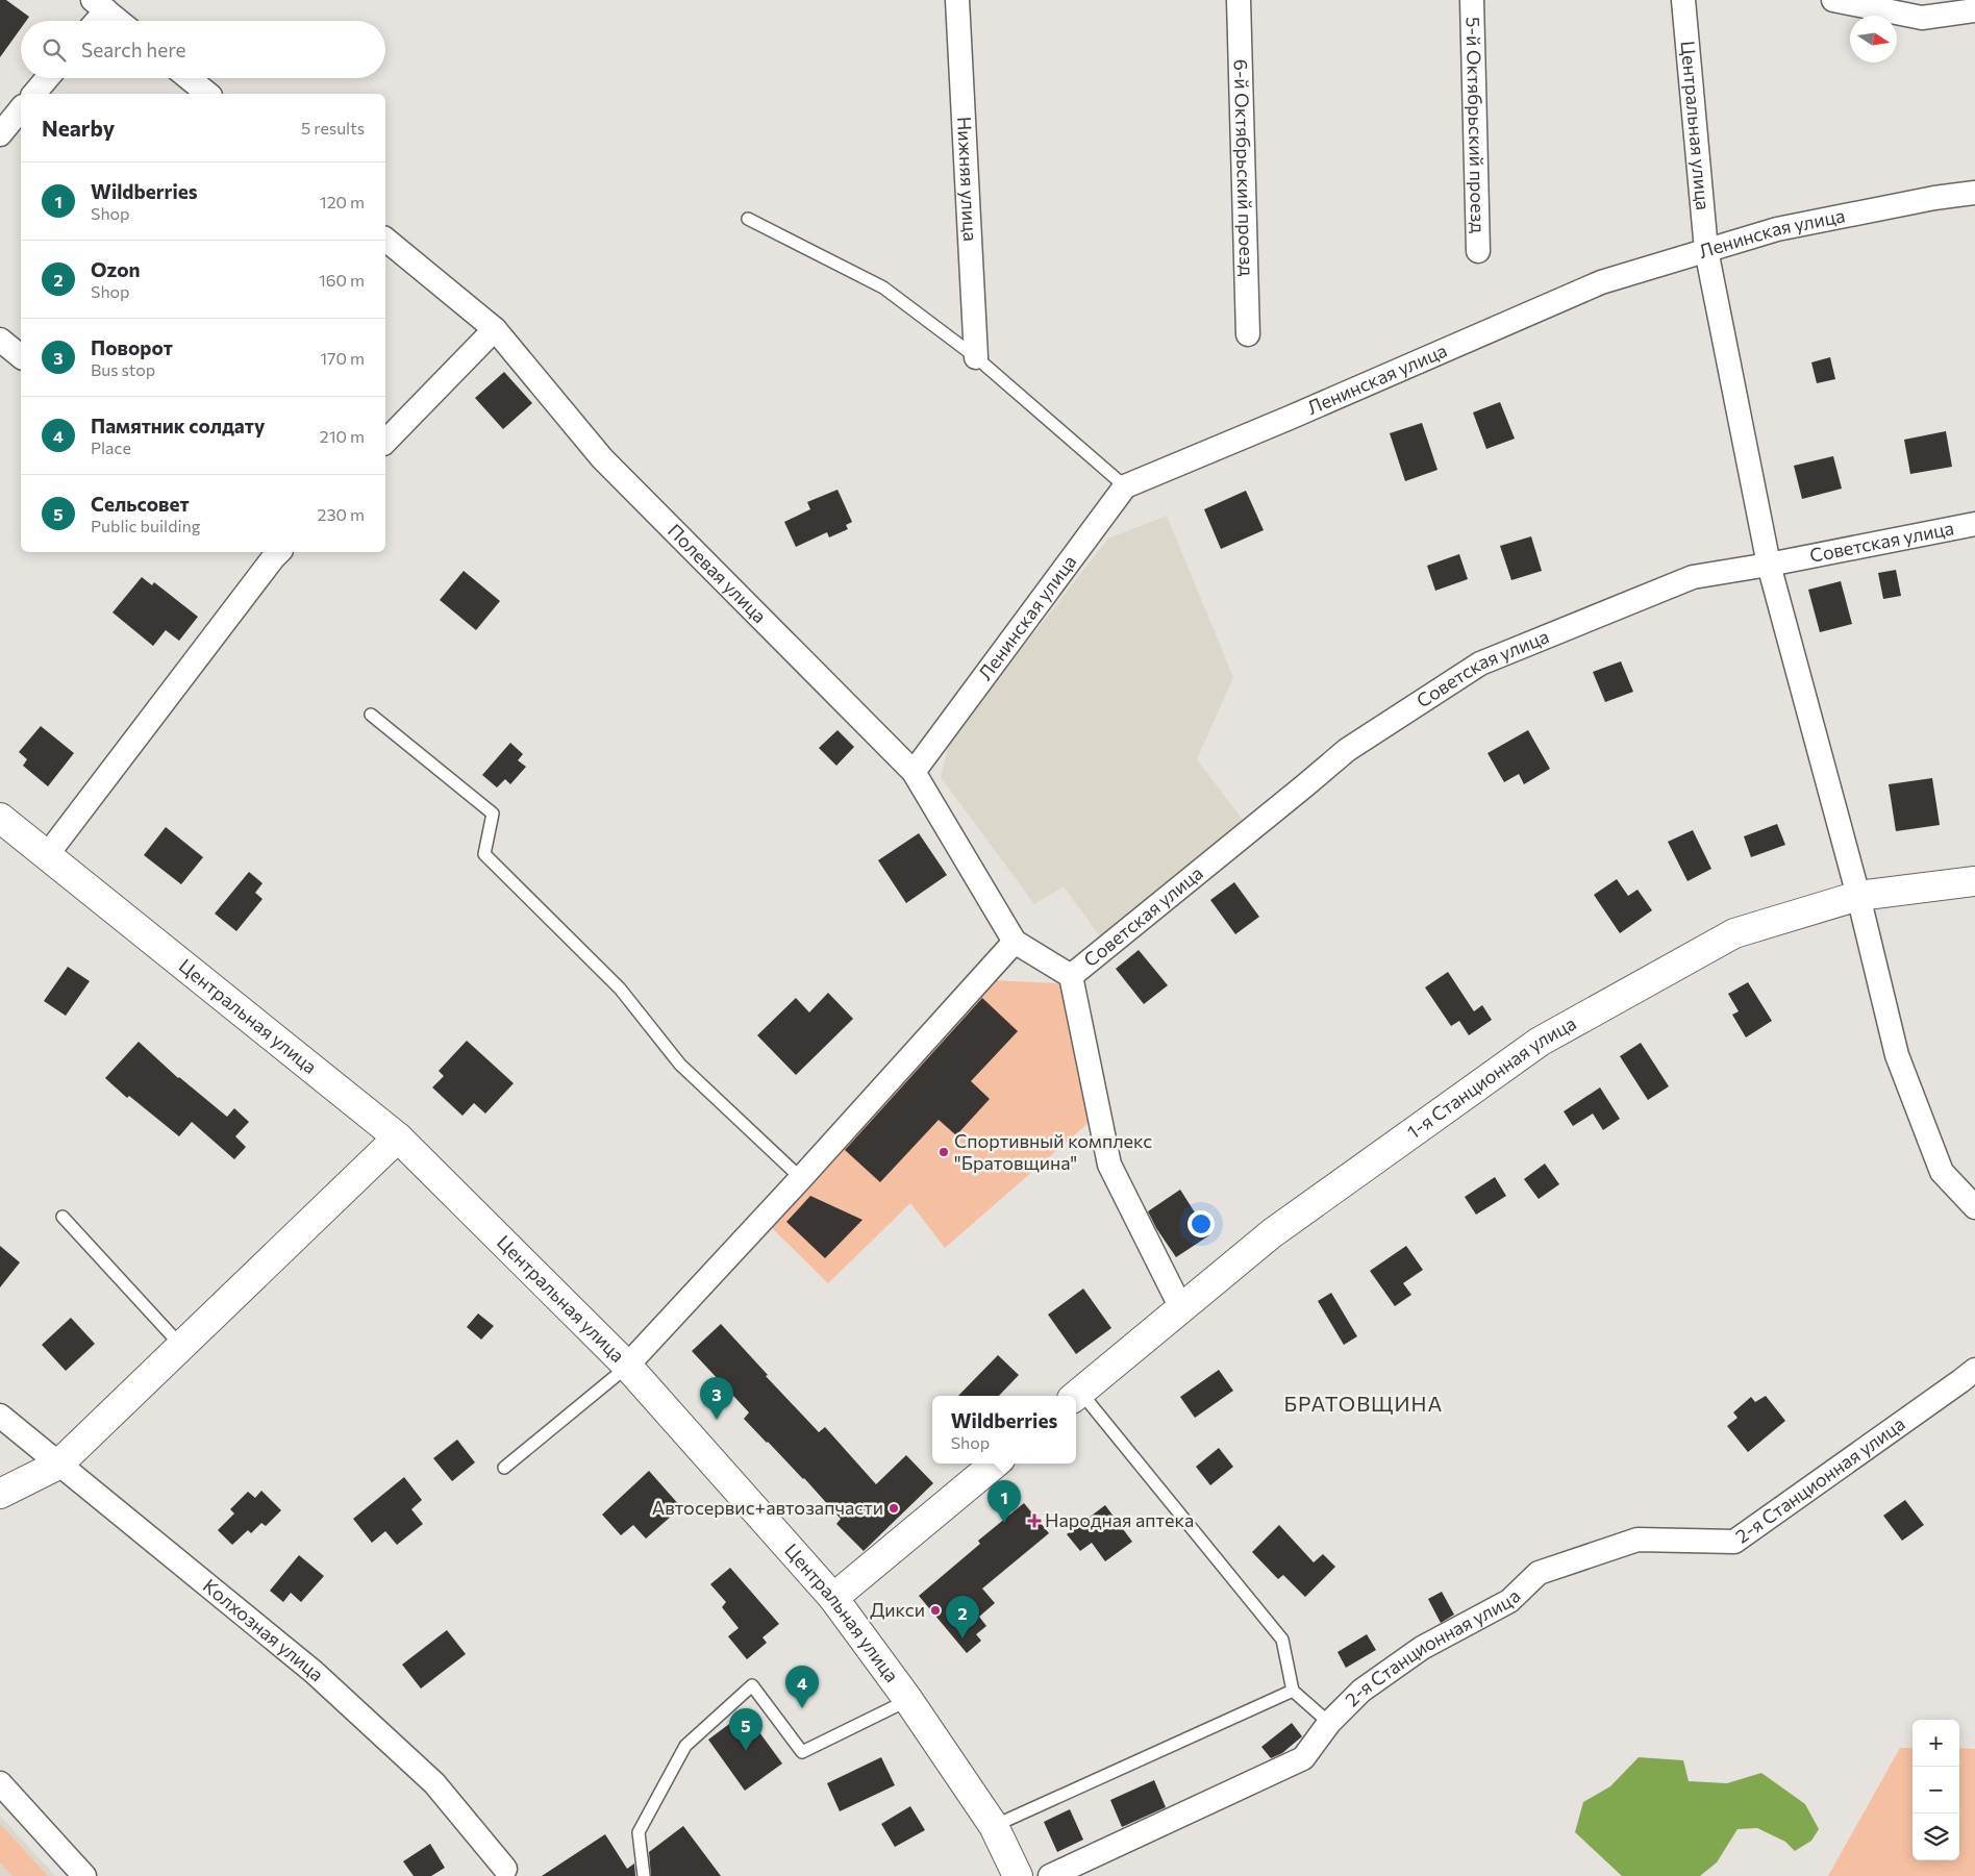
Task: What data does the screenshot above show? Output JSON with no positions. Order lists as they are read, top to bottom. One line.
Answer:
{"streets":{"main road":["Центральная улица","1-я Станционная улица"],"street":["5-й Октябрьский проезд","6-й Октябрьский проезд","Нижняя улица","Ленинская улица","Советская улица","Полевая улица","2-я Станционная улица","Колхозная улица"]},"crossings":[["Центральная улица","Ленинская улица"],["Центральная улица","Советская улица"],["Центральная улица","1-я Станционная улица"],["Ленинская улица","Полевая улица"]],"districts":["БРАТОВЩИНА"],"places":{"other":["Спортивный комплекс \"Братовщина\"","Автосервис+автозапчасти","Дикси"],"health":["Народная аптека"]},"north":"right","page":{"search":"Search here","heading":["Nearby","5 results"],"list":[{"mark":"1","name":"Wildberries","note":"Shop","value":"120 m"},{"mark":"2","name":"Ozon","note":"Shop","value":"160 m"},{"mark":"3","name":"Поворот","note":"Bus stop","value":"170 m"},{"mark":"4","name":"Памятник солдату","note":"Place","value":"210 m"},{"mark":"5","name":"Сельсовет","note":"Public building","value":"230 m"}],"pins":["3","1","2","4","5"],"popup":["Wildberries","Shop"],"map_buttons":["+","−"]}}
